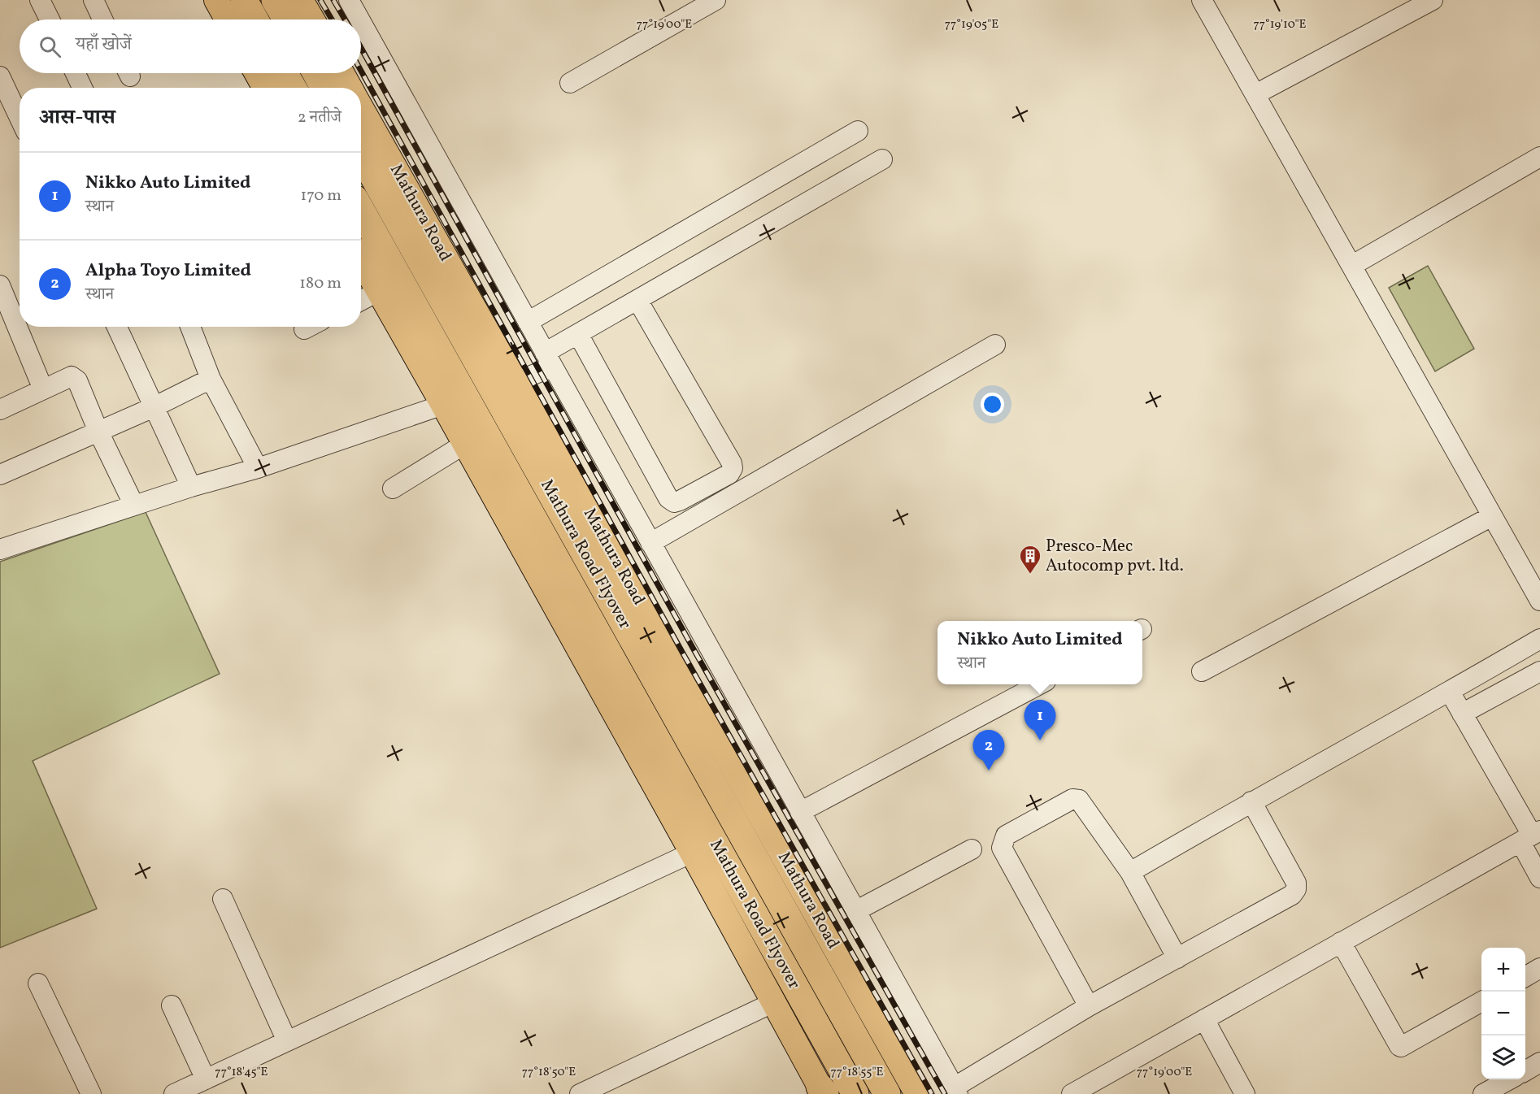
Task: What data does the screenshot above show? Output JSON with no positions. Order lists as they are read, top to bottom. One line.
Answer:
{"streets":{"highway":["Mathura Road Flyover"],"main road":["Mathura Road"]},"places":{"building":["Presco-Mec Autocomp pvt. ltd."]},"page":{"search":"यहाँ खोजें","heading":["आस-पास","2 नतीजे"],"list":[{"mark":"1","name":"Nikko Auto Limited","note":"स्थान","value":"170 m"},{"mark":"2","name":"Alpha Toyo Limited","note":"स्थान","value":"180 m"}],"popup":["Nikko Auto Limited","स्थान"],"pins":["1","2"],"map_buttons":["+","−"]},"coordinates":["77°19'00\"E","77°19'05\"E","77°19'10\"E","77°18'45\"E","77°18'50\"E","77°18'55\"E"]}
